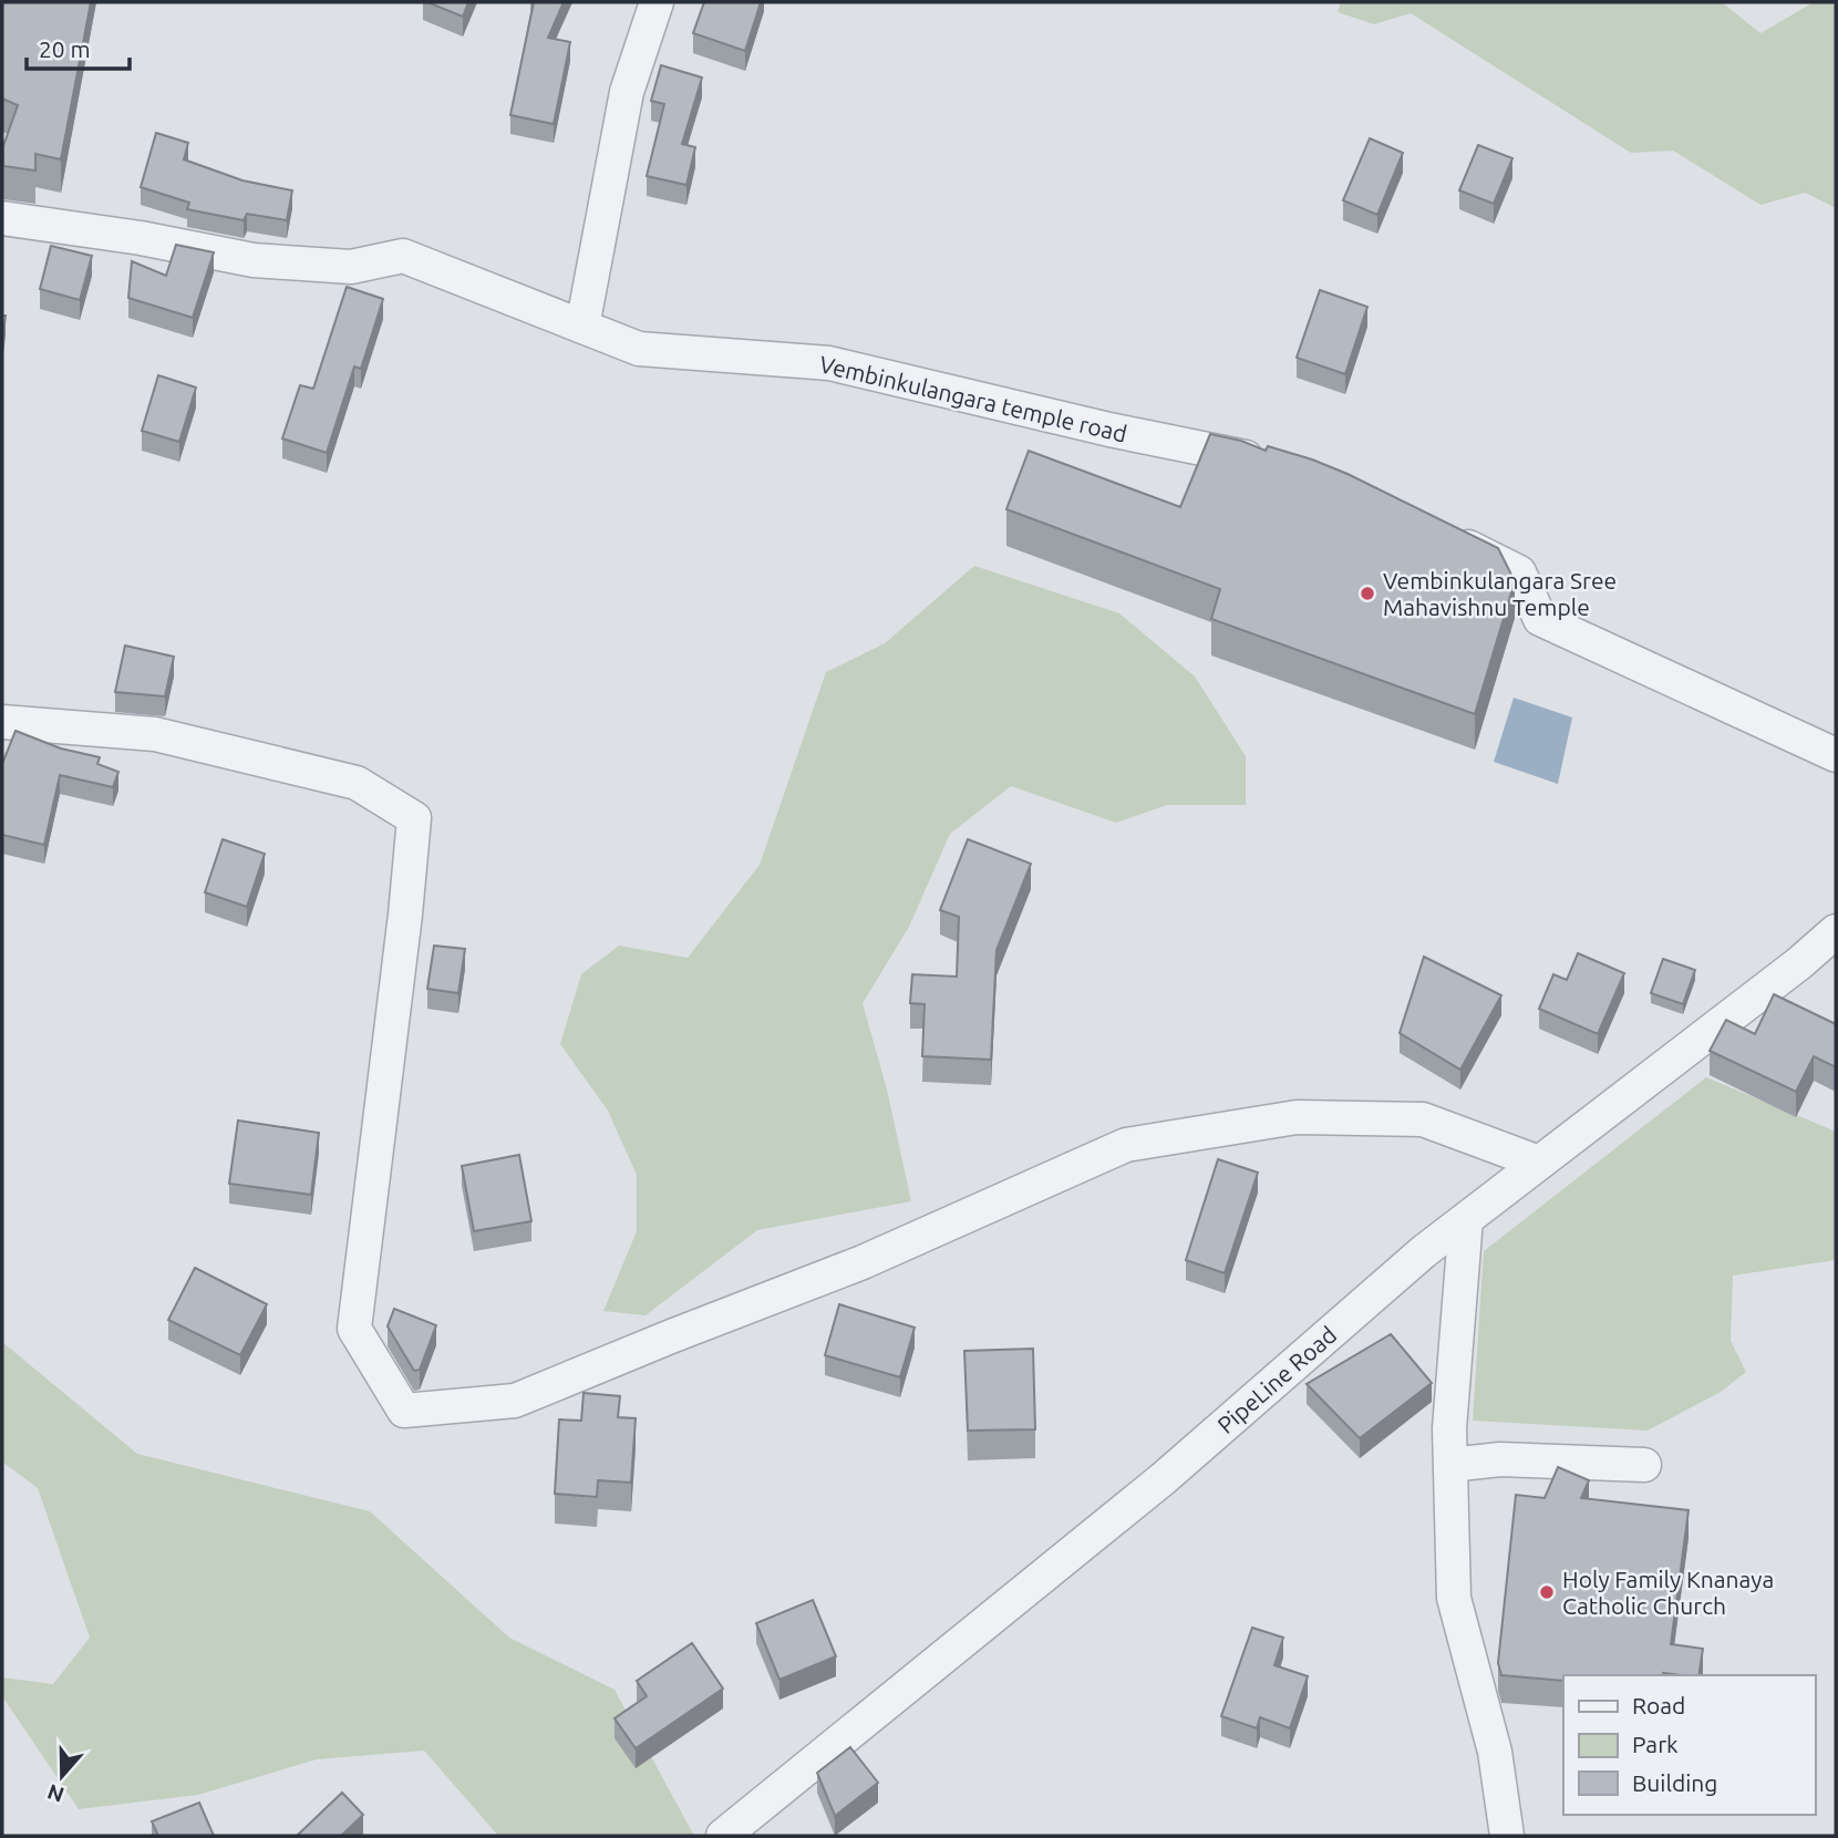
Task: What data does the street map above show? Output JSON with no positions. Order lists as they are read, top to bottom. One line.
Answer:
{"streets":{"street":["Vembinkulangara temple road","PipeLine Road"]},"places":["Vembinkulangara Sree Mahavishnu Temple","Holy Family Knanaya Catholic Church"],"legend":["Road","Park","Building"],"scale_bar":"20 m","north":"bottom"}
